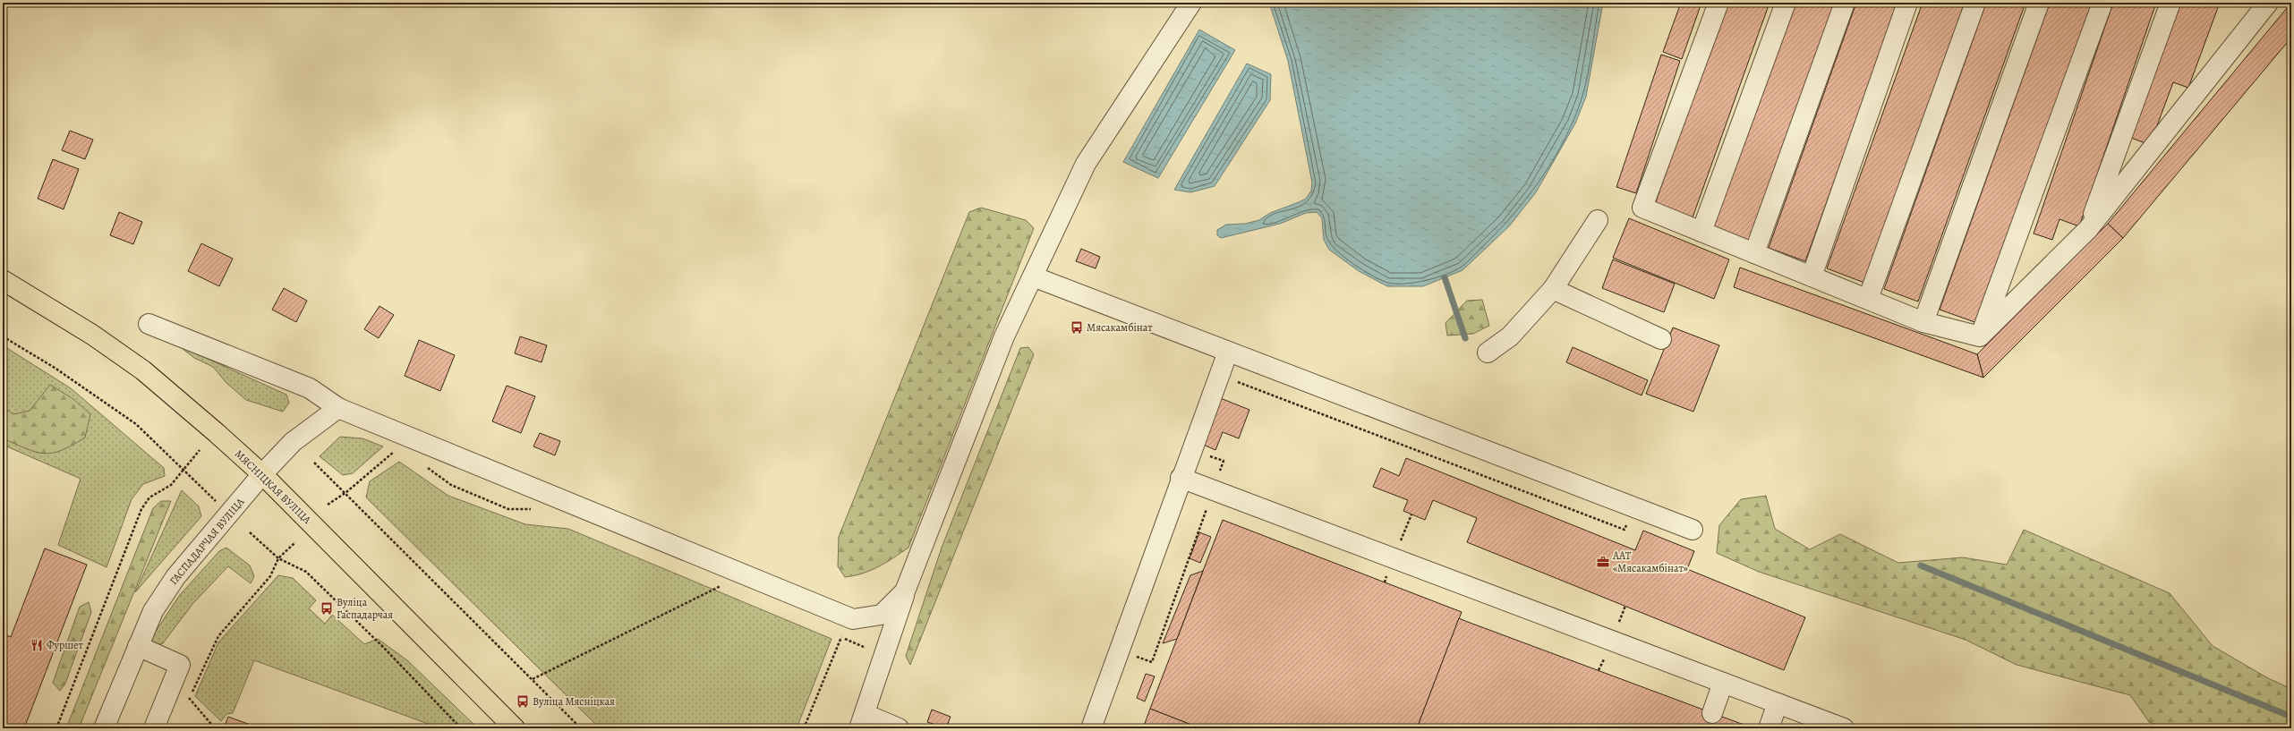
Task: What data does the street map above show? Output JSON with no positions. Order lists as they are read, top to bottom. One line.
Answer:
{"streets":{"main road":["МЯСНІЦКАЯ ВУЛІЦА"],"street":["ГАСПАДАРЧАЯ ВУЛІЦА"]},"crossings":[["МЯСНІЦКАЯ ВУЛІЦА","ГАСПАДАРЧАЯ ВУЛІЦА"]],"places":{"bus stop":["Мясакамбінат","Вуліца Гаспадарчая","Вуліца Мясніцкая"],"office":["ААТ «Мясакамбінат»"],"restaurant":["Фуршет"]}}
